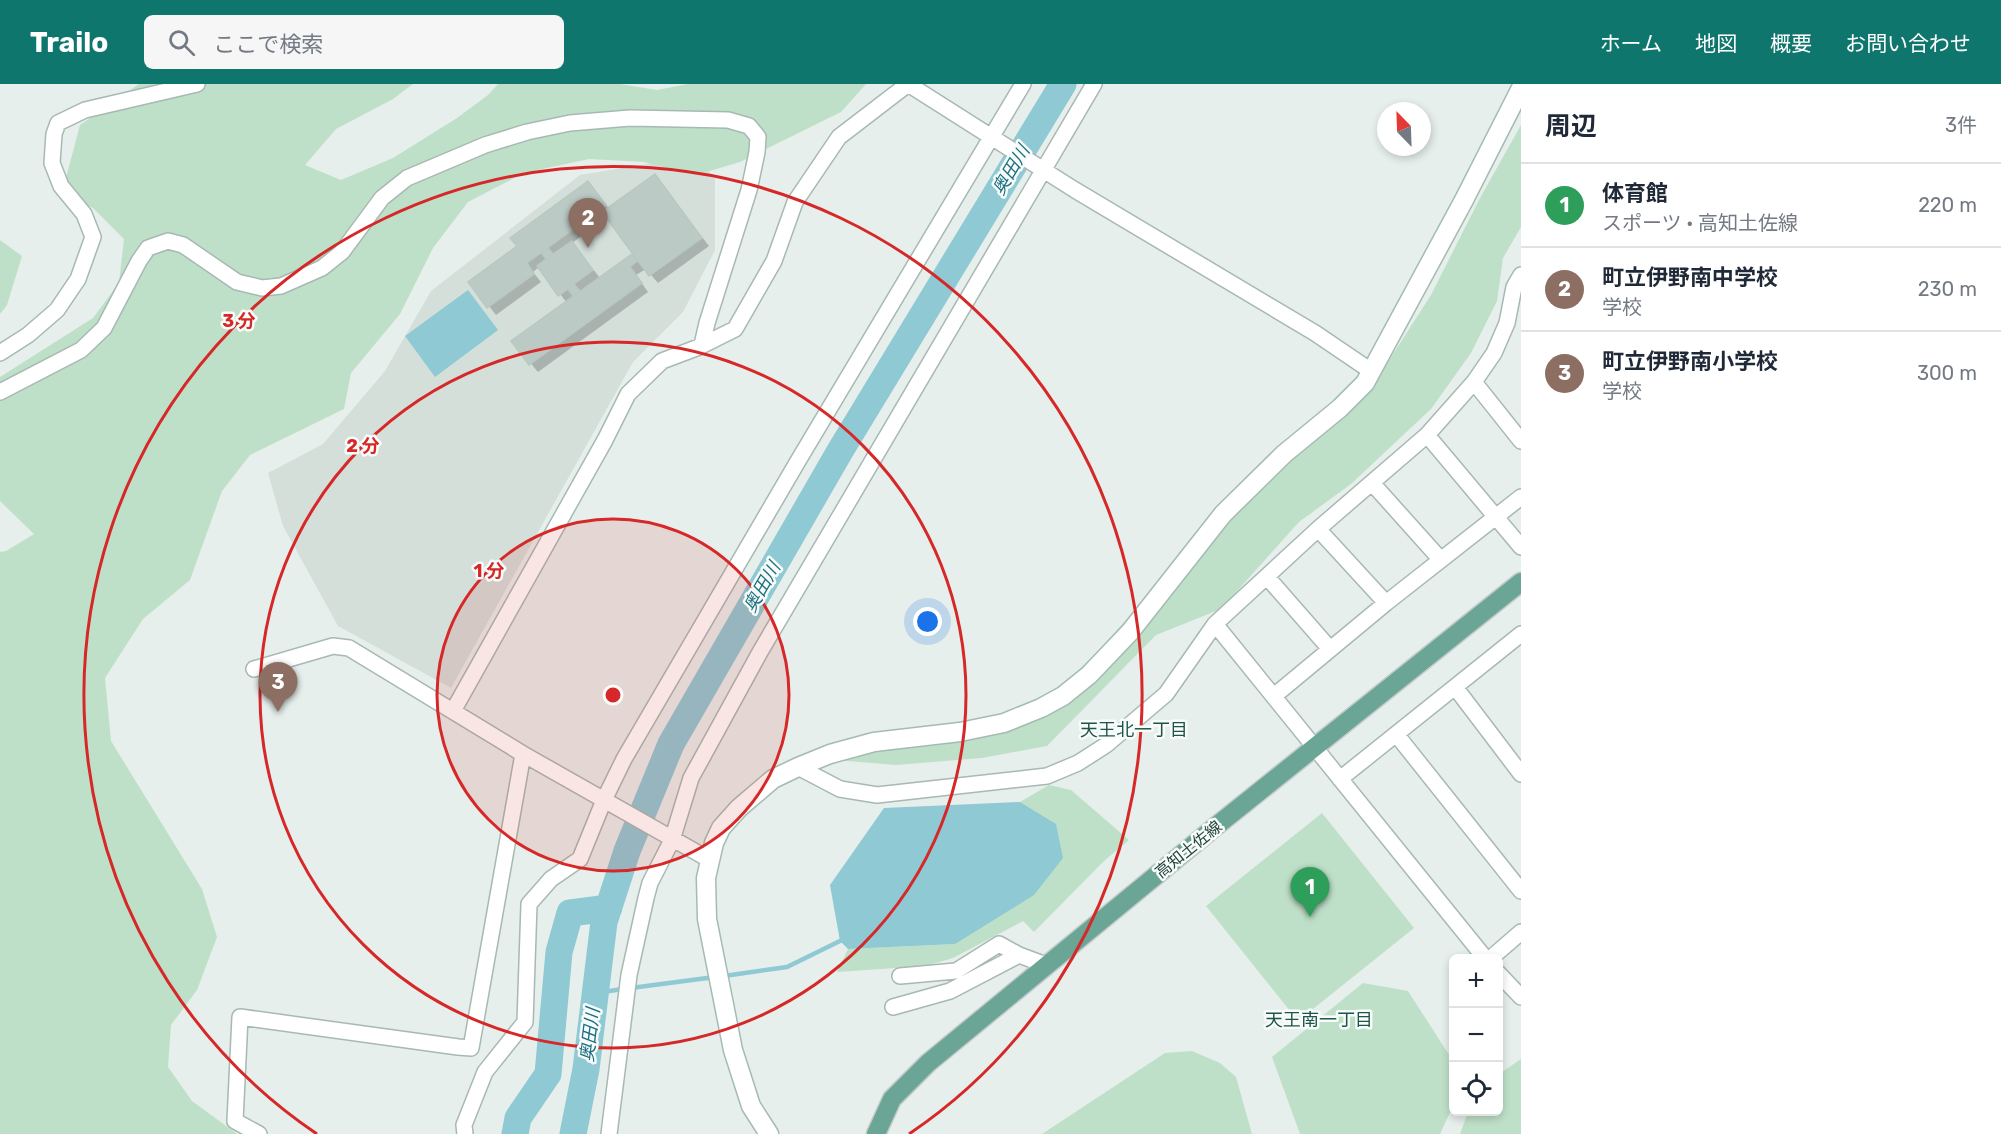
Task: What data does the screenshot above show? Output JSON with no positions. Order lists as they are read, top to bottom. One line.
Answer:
{"streets":{"main road":["高知土佐線"]},"districts":["天王北一丁目","天王南一丁目"],"water":["奥田川"],"north":"top left","page":{"header":"Trailo","search":"ここで検索","nav":["ホーム","地図","概要","お問い合わせ"],"heading":["周辺","3件"],"list":[{"mark":"1","name":"体育館","note":"スポーツ · 高知土佐線","value":"220 m"},{"mark":"2","name":"町立伊野南中学校","note":"学校","value":"230 m"},{"mark":"3","name":"町立伊野南小学校","note":"学校","value":"300 m"}],"pins":["2","3","1"],"map_buttons":["+","−"]},"rings":["3 分","2 分","1 分"]}
